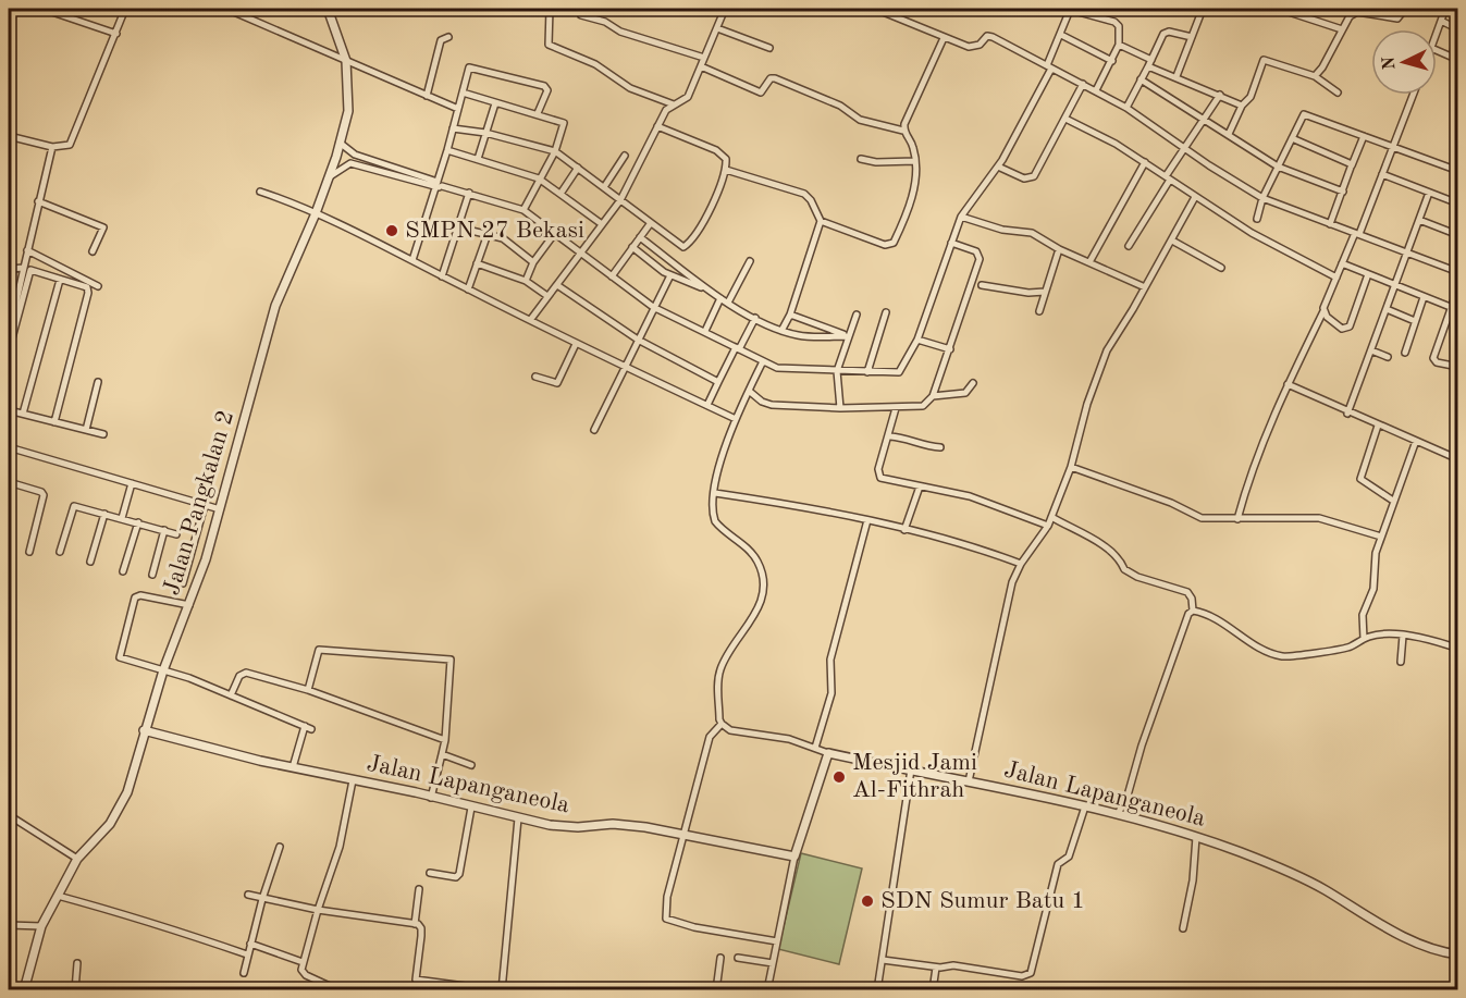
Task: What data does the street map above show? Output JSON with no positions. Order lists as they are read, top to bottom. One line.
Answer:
{"streets":{"street":["Jalan Pangkalan 2","Jalan Lapanganeola"]},"crossings":[["Jalan Pangkalan 2","Jalan Lapanganeola"]],"places":["SMPN 27 Bekasi","Mesjid Jami Al-Fithrah","SDN Sumur Batu 1"],"north":"left"}
